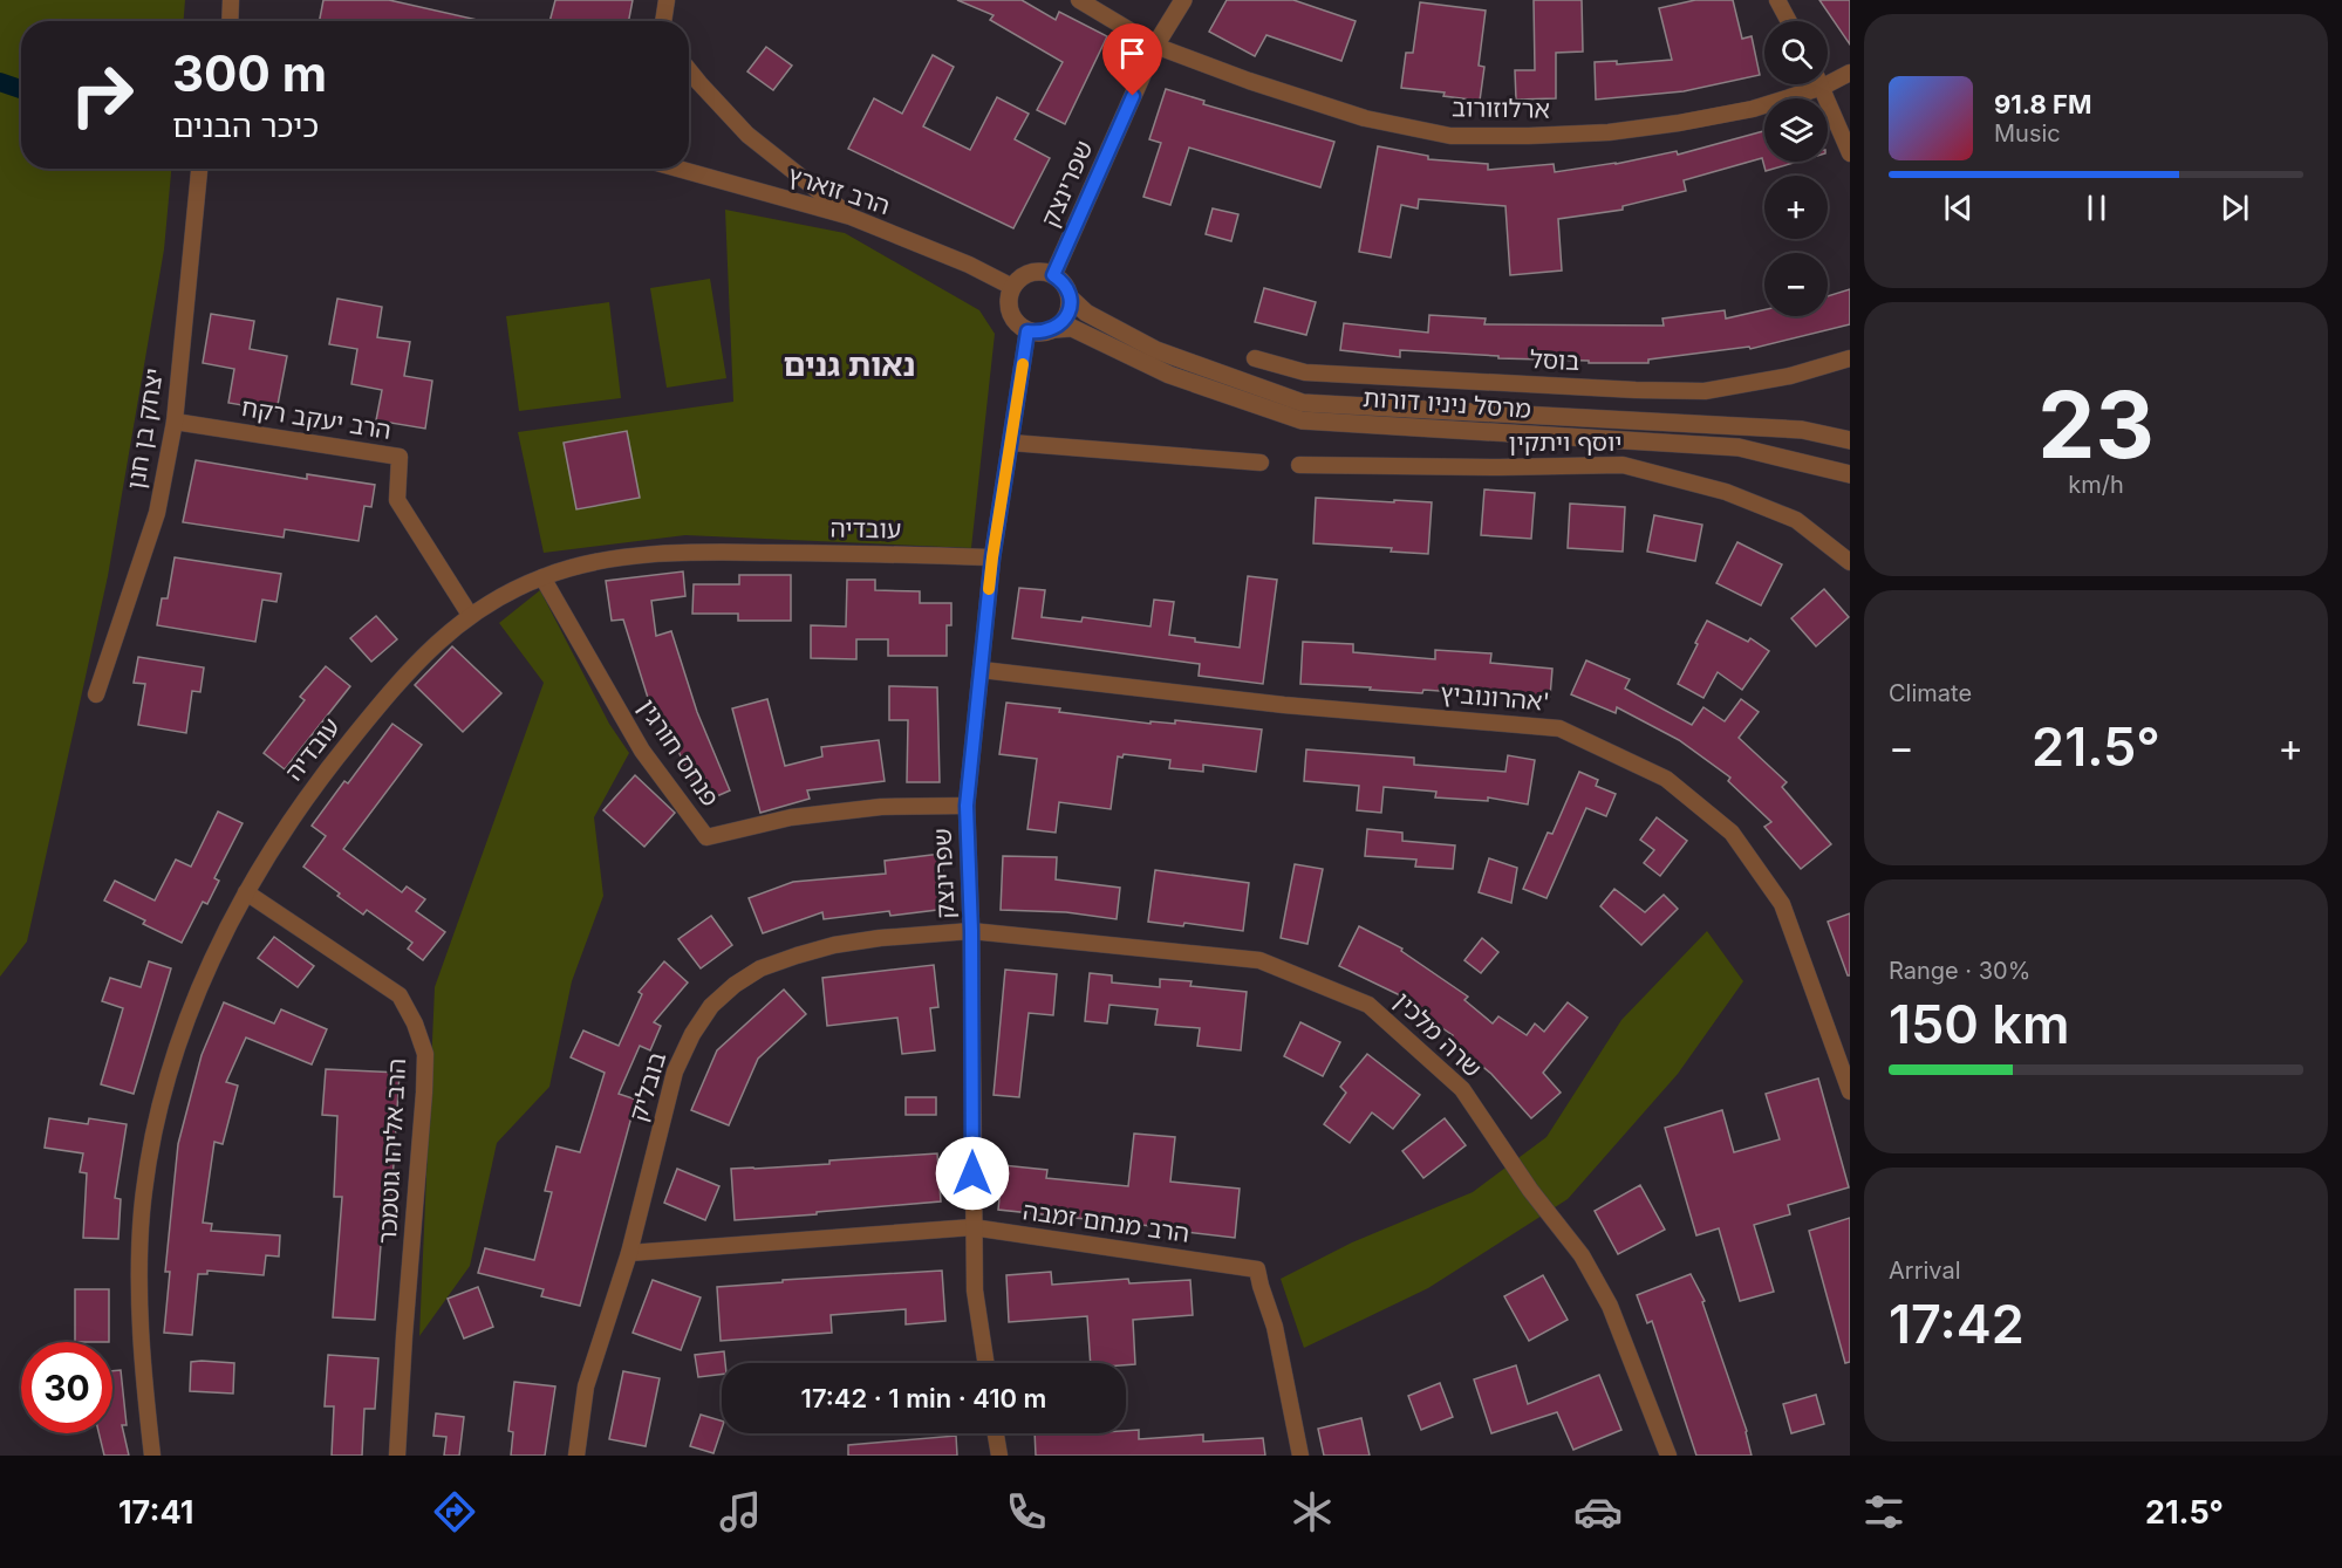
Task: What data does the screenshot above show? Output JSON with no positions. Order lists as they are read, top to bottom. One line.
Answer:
{"streets":{"street":["ארלוזורוב","שפרינצק","הרב זוארץ","בוסל","מרסל ניניו דורות","הרב יעקב רקח","יצחק בן חנן","יוסף ויתקין","עובדיה","אהרונוביץ'","פנחס חורגין","שרה מלכין","בובליק","הרב אליהו גוטמכר","הרב מנחם זמבה"]},"crossings":[["ארלוזורוב","שפרינצק"],["שפרינצק","הרב זוארץ"],["שפרינצק","מרסל ניניו דורות"],["שפרינצק","עובדיה"],["שפרינצק","אהרונוביץ'"],["שפרינצק","פנחס חורגין"],["שפרינצק","שרה מלכין"],["שפרינצק","בובליק"],["שפרינצק","הרב מנחם זמבה"],["הרב זוארץ","מרסל ניניו דורות"],["הרב יעקב רקח","יצחק בן חנן"],["הרב יעקב רקח","עובדיה"],["עובדיה","פנחס חורגין"],["עובדיה","הרב אליהו גוטמכר"],["שרה מלכין","בובליק"],["בובליק","הרב מנחם זמבה"]],"districts":["נאות גנים"],"page":{"map_buttons":["+","−"],"turn":["300 m","כיכר הבנים"],"song":["91.8 FM","Music"],"tile":[["23","km/h"],"Climate",["Range · 30%","150 km"],["Arrival","17:42"]],"heat":["−","21.5°","+"],"limit":"30","trip":"17:42 · 1 min · 410 m","tabs":["17:41","21.5°"]}}
